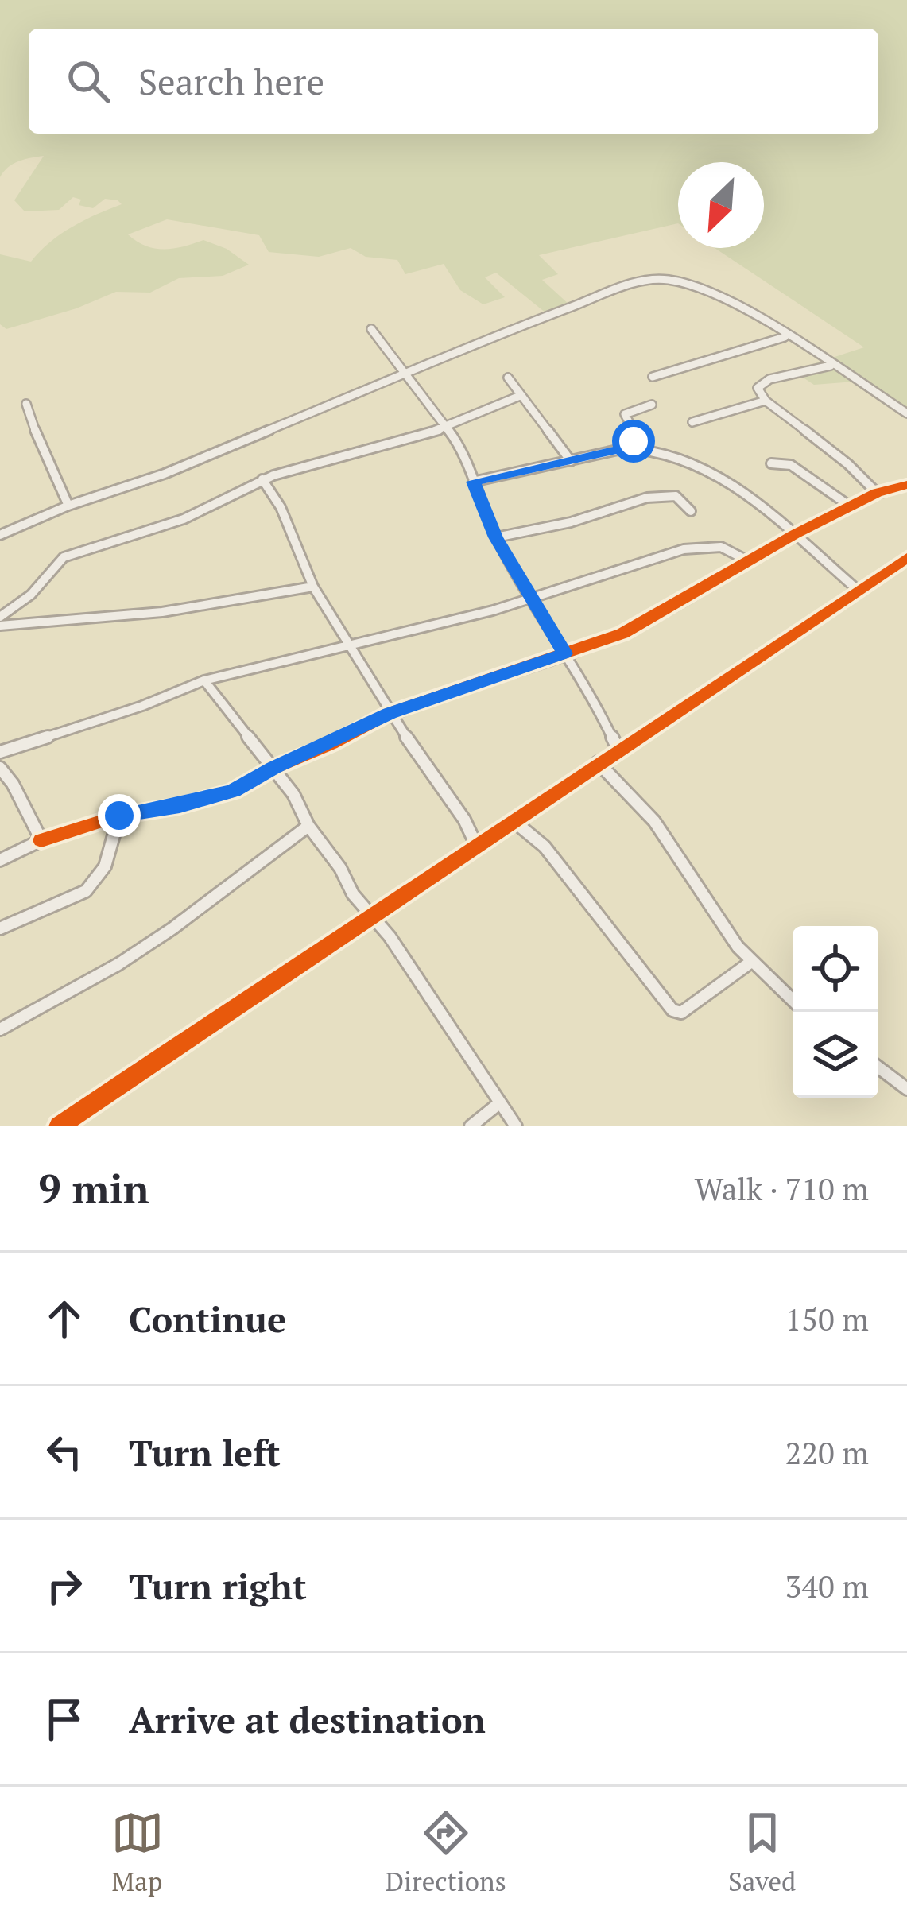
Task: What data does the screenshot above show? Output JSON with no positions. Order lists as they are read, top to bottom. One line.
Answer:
{"north":"bottom left","page":{"search":"Search here","heading":["9 min","Walk · 710 m"],"list":[["Continue","150 m"],["Turn left","220 m"],["Turn right","340 m"],"Arrive at destination"],"nav":["Map","Directions","Saved"]}}
